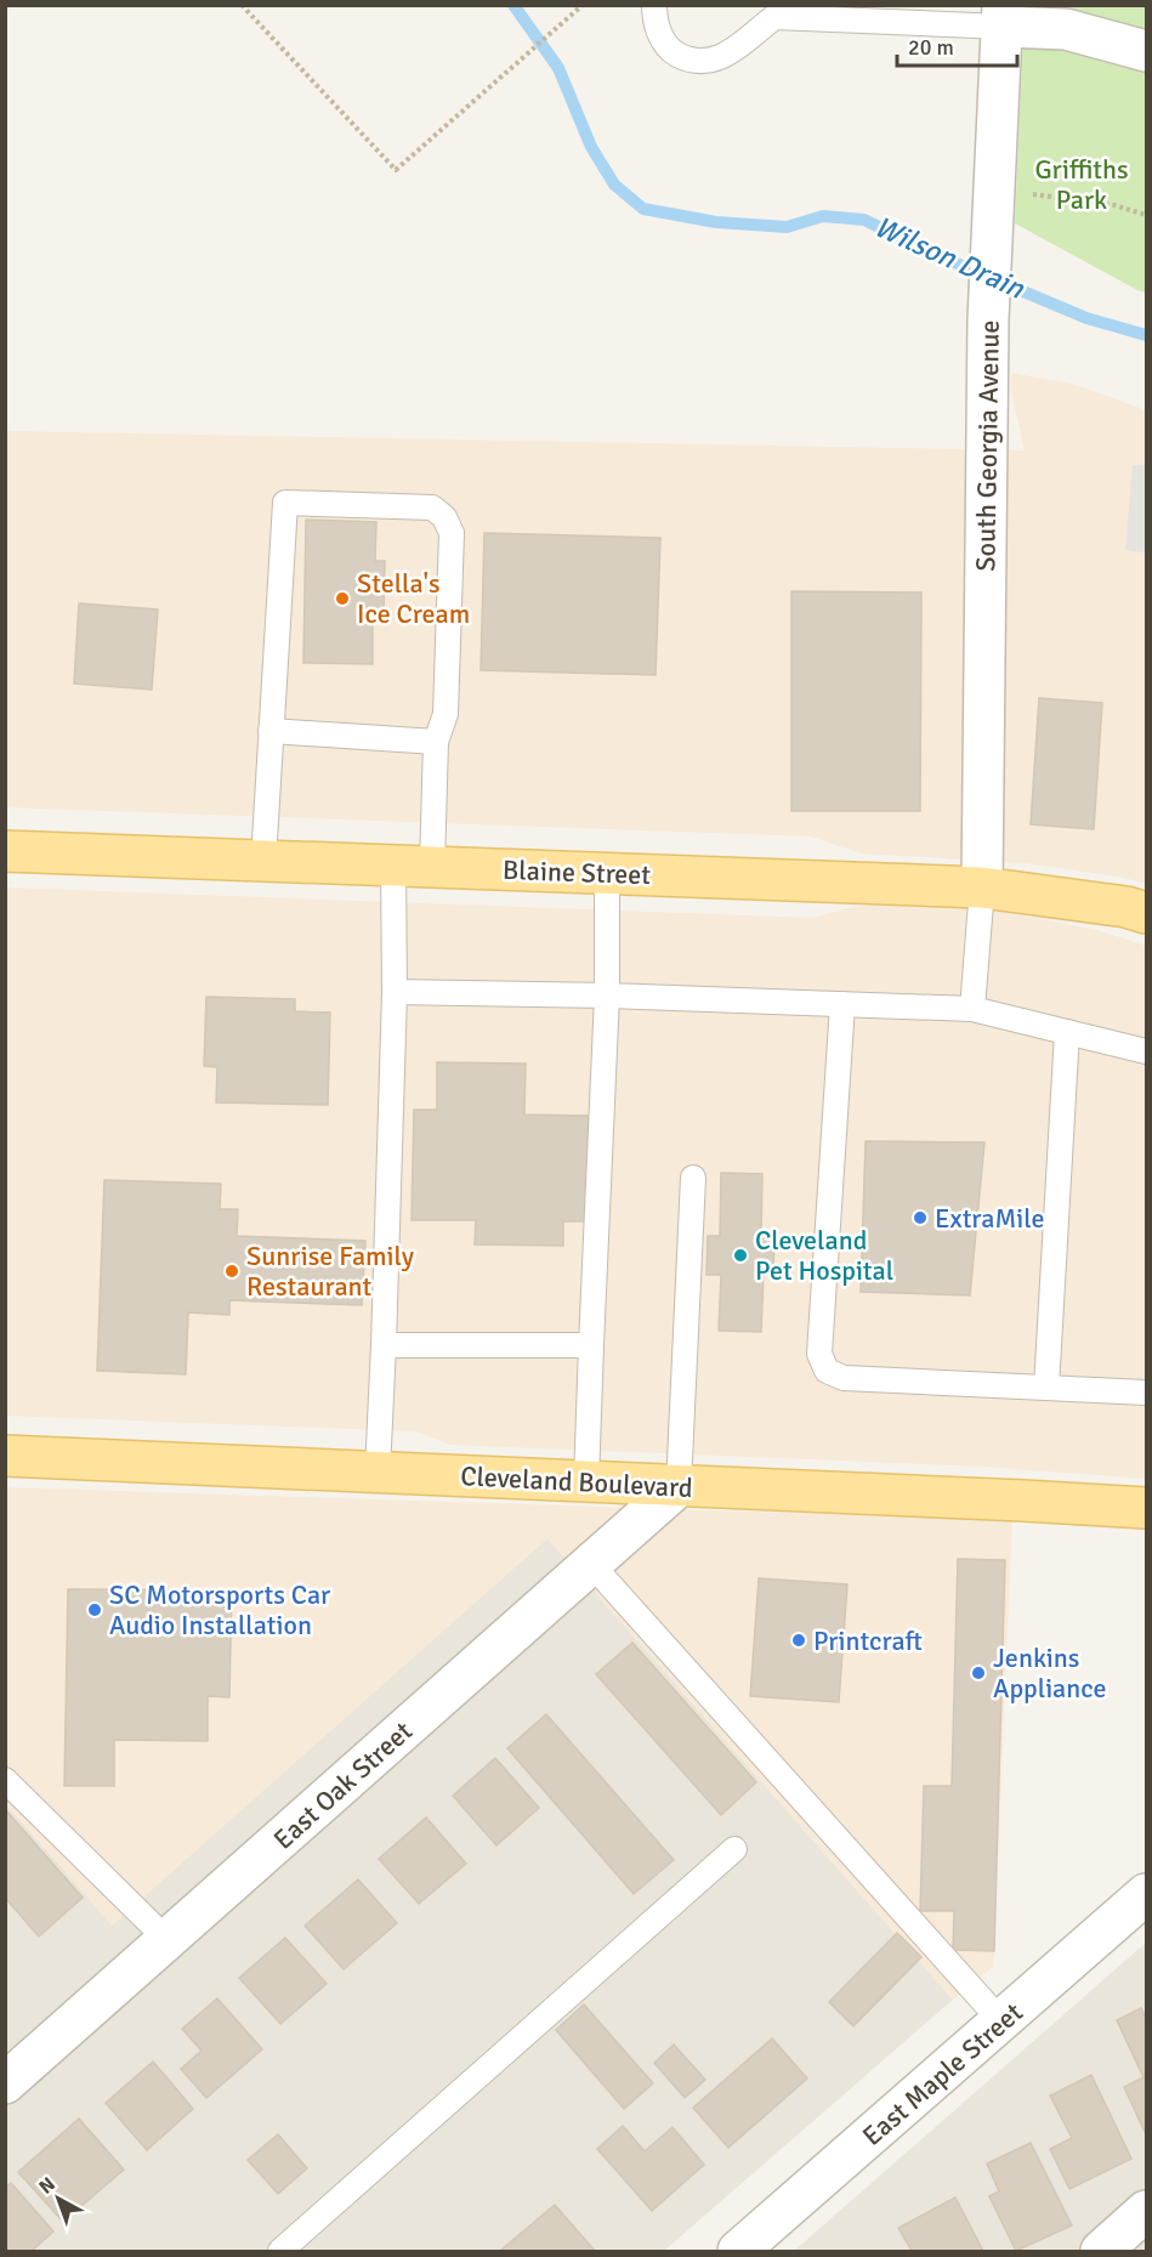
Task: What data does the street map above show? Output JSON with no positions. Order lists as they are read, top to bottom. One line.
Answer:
{"streets":{"main road":["Blaine Street","Cleveland Boulevard"],"street":["South Georgia Avenue","East Oak Street","East Maple Street"]},"crossings":[["South Georgia Avenue","Blaine Street"],["Cleveland Boulevard","East Oak Street"]],"water":["Wilson Drain"],"parks":["Griffiths Park"],"places":["Stella's Ice Cream","ExtraMile","Cleveland Pet Hospital","Sunrise Family Restaurant","SC Motorsports Car Audio Installation","Printcraft","Jenkins Appliance"],"scale_bar":"20 m","north":"top left"}
